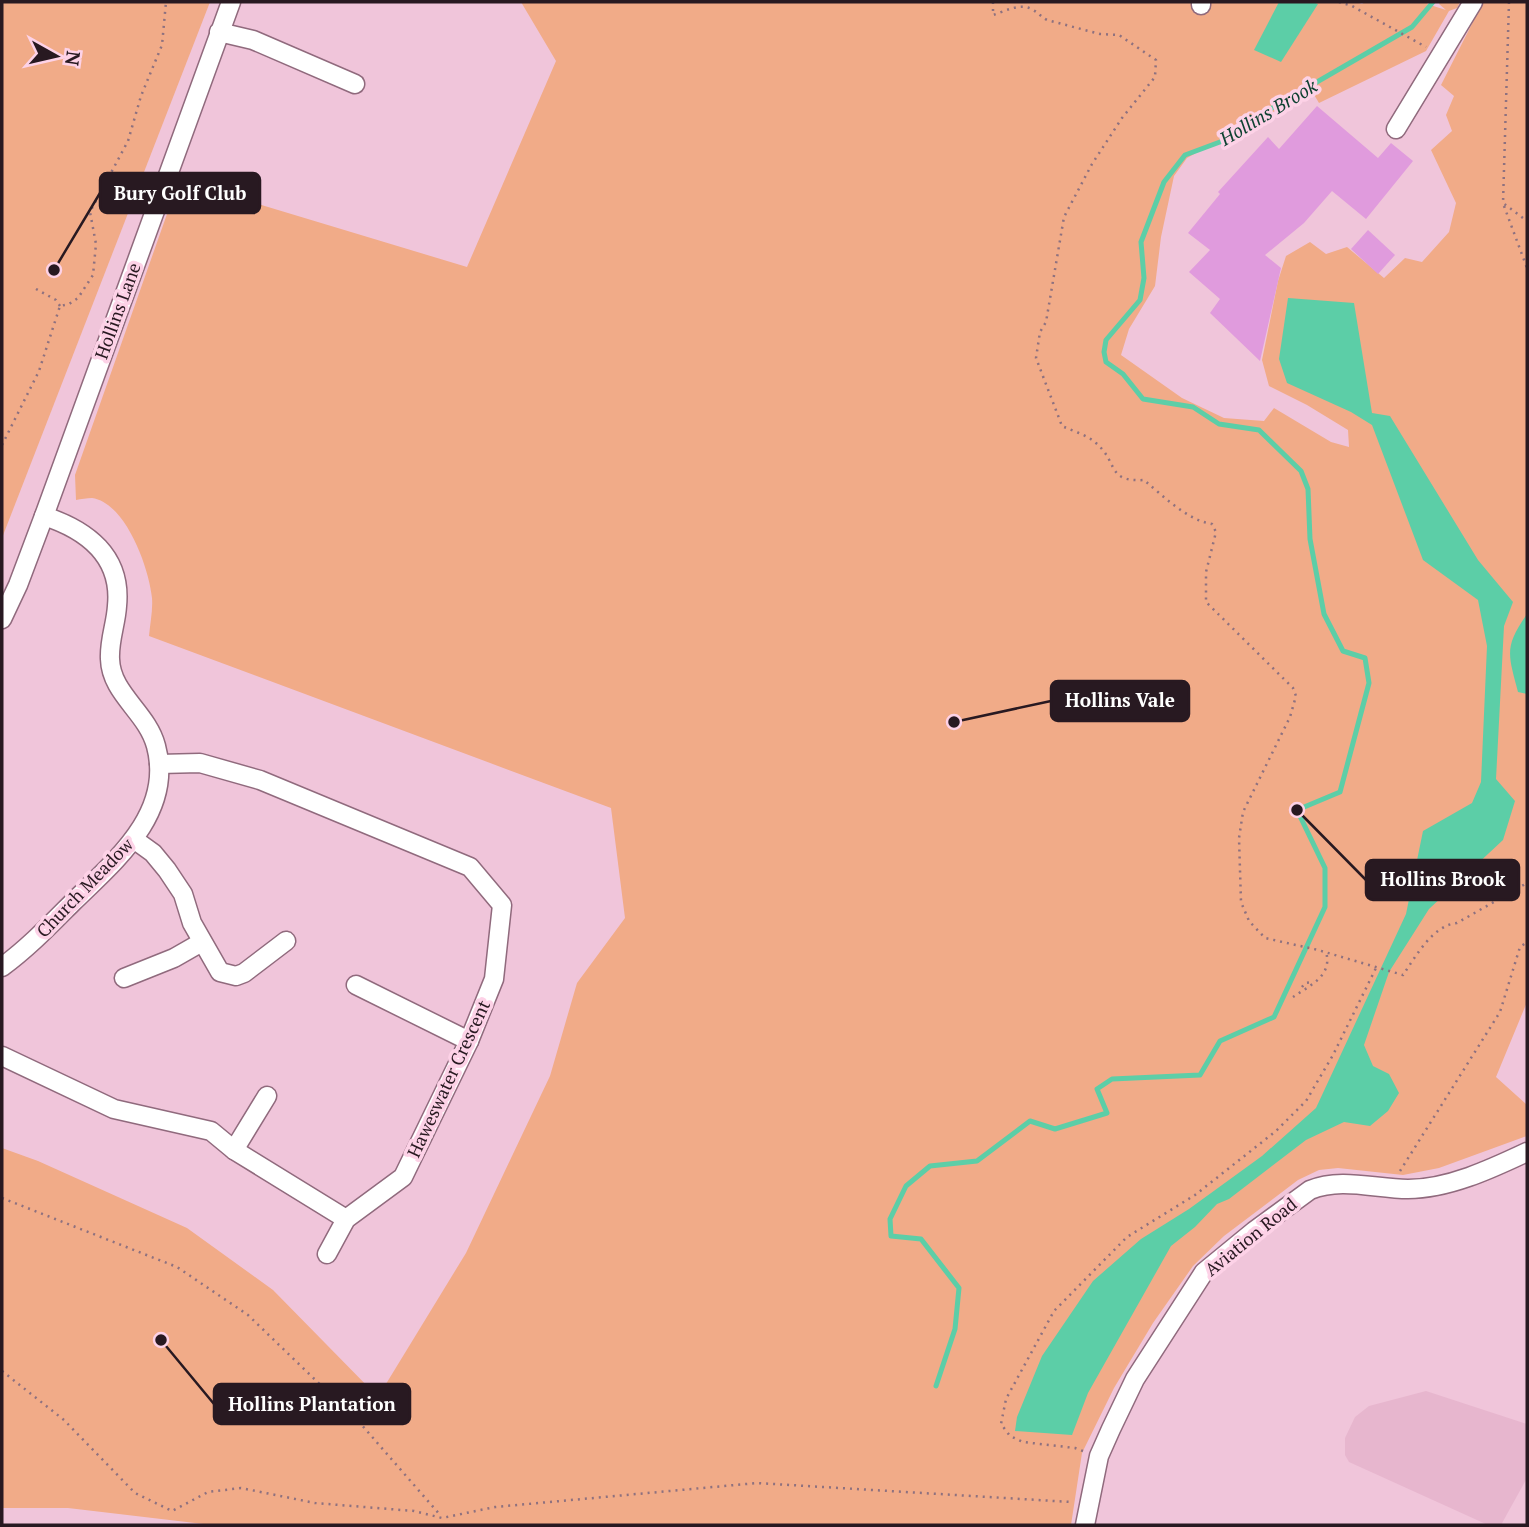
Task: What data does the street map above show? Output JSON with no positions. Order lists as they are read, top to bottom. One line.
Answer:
{"streets":{"street":["Hollins Lane","Church Meadow","Haweswater Crescent","Aviation Road"]},"crossings":[["Hollins Lane","Church Meadow"],["Church Meadow","Haweswater Crescent"]],"water":["Hollins Brook"],"places":["Bury Golf Club","Hollins Vale","Hollins Brook","Hollins Plantation"],"north":"right"}
